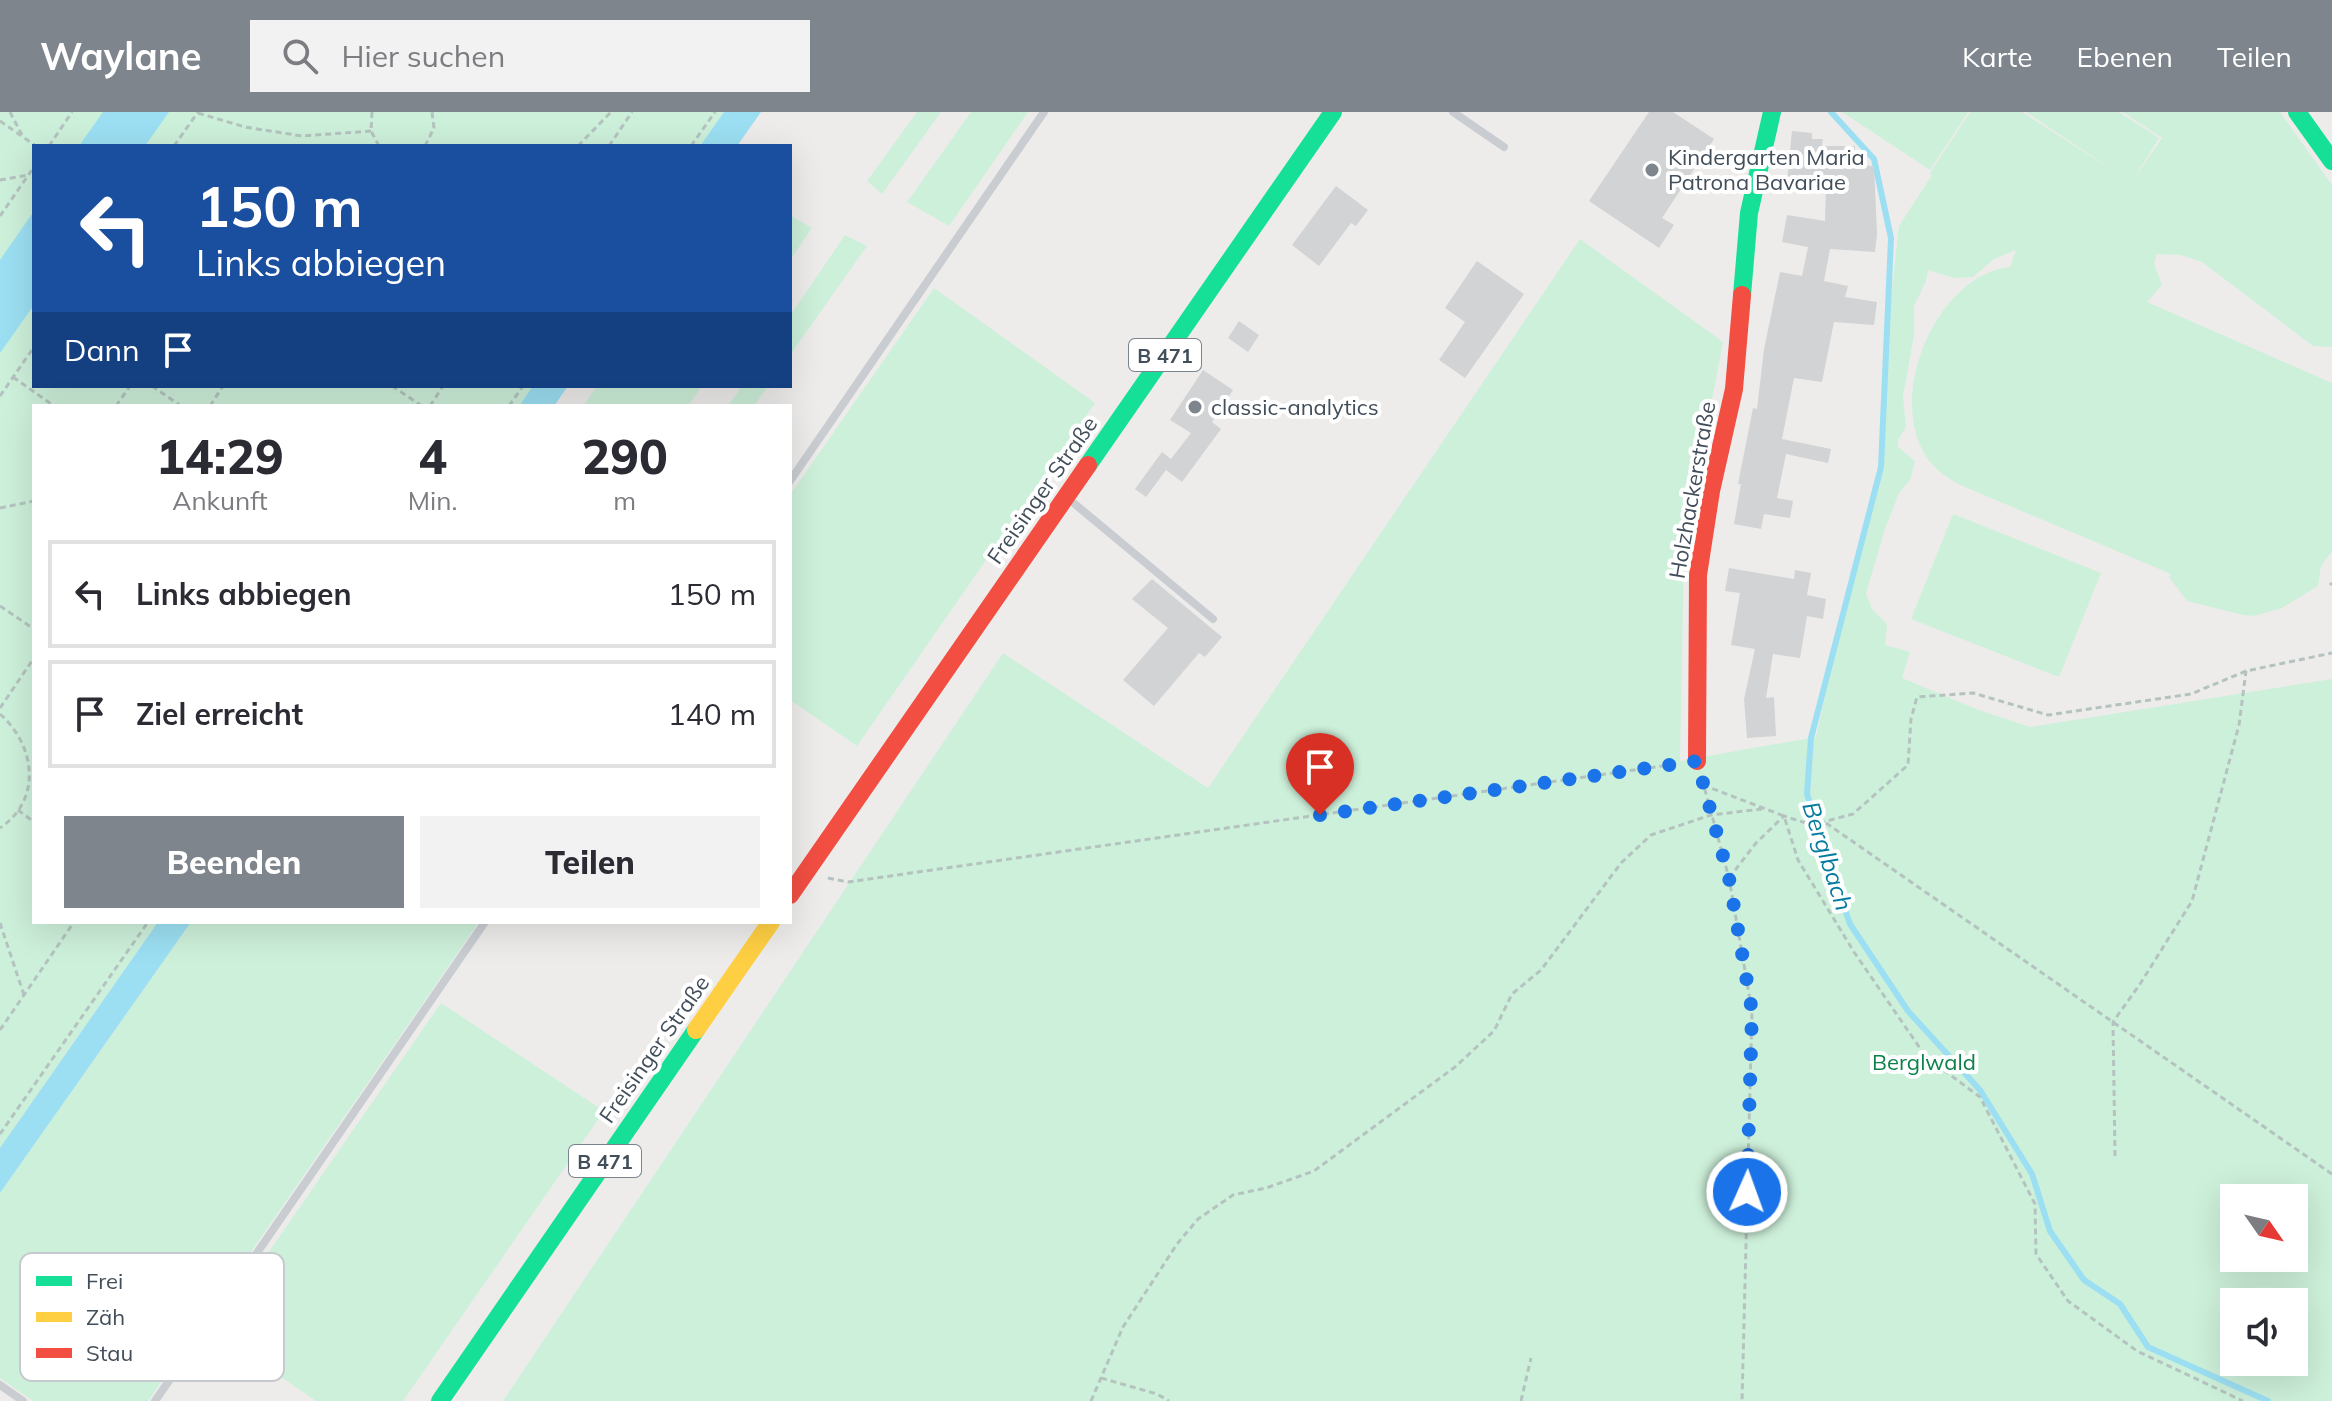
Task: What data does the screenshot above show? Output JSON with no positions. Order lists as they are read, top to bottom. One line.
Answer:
{"streets":{"main road":["B 471","Freisinger Straße","Holzhackerstraße"]},"water":["Berglbach"],"parks":["Berglwald"],"places":["Kindergarten Maria Patrona Bavariae","classic-analytics"],"legend":["Frei","Zäh","Stau"],"north":"bottom right","page":{"header":"Waylane","search":"Hier suchen","nav":["Karte","Ebenen","Teilen"],"turn":["150 m","Links abbiegen"],"then":"Dann","eta":["14:29","Ankunft","4","Min.","290","m"],"list":[{"name":"Links abbiegen","value":"150 m"},{"name":"Ziel erreicht","value":"140 m"}],"buttons":["Beenden","Teilen"]}}
